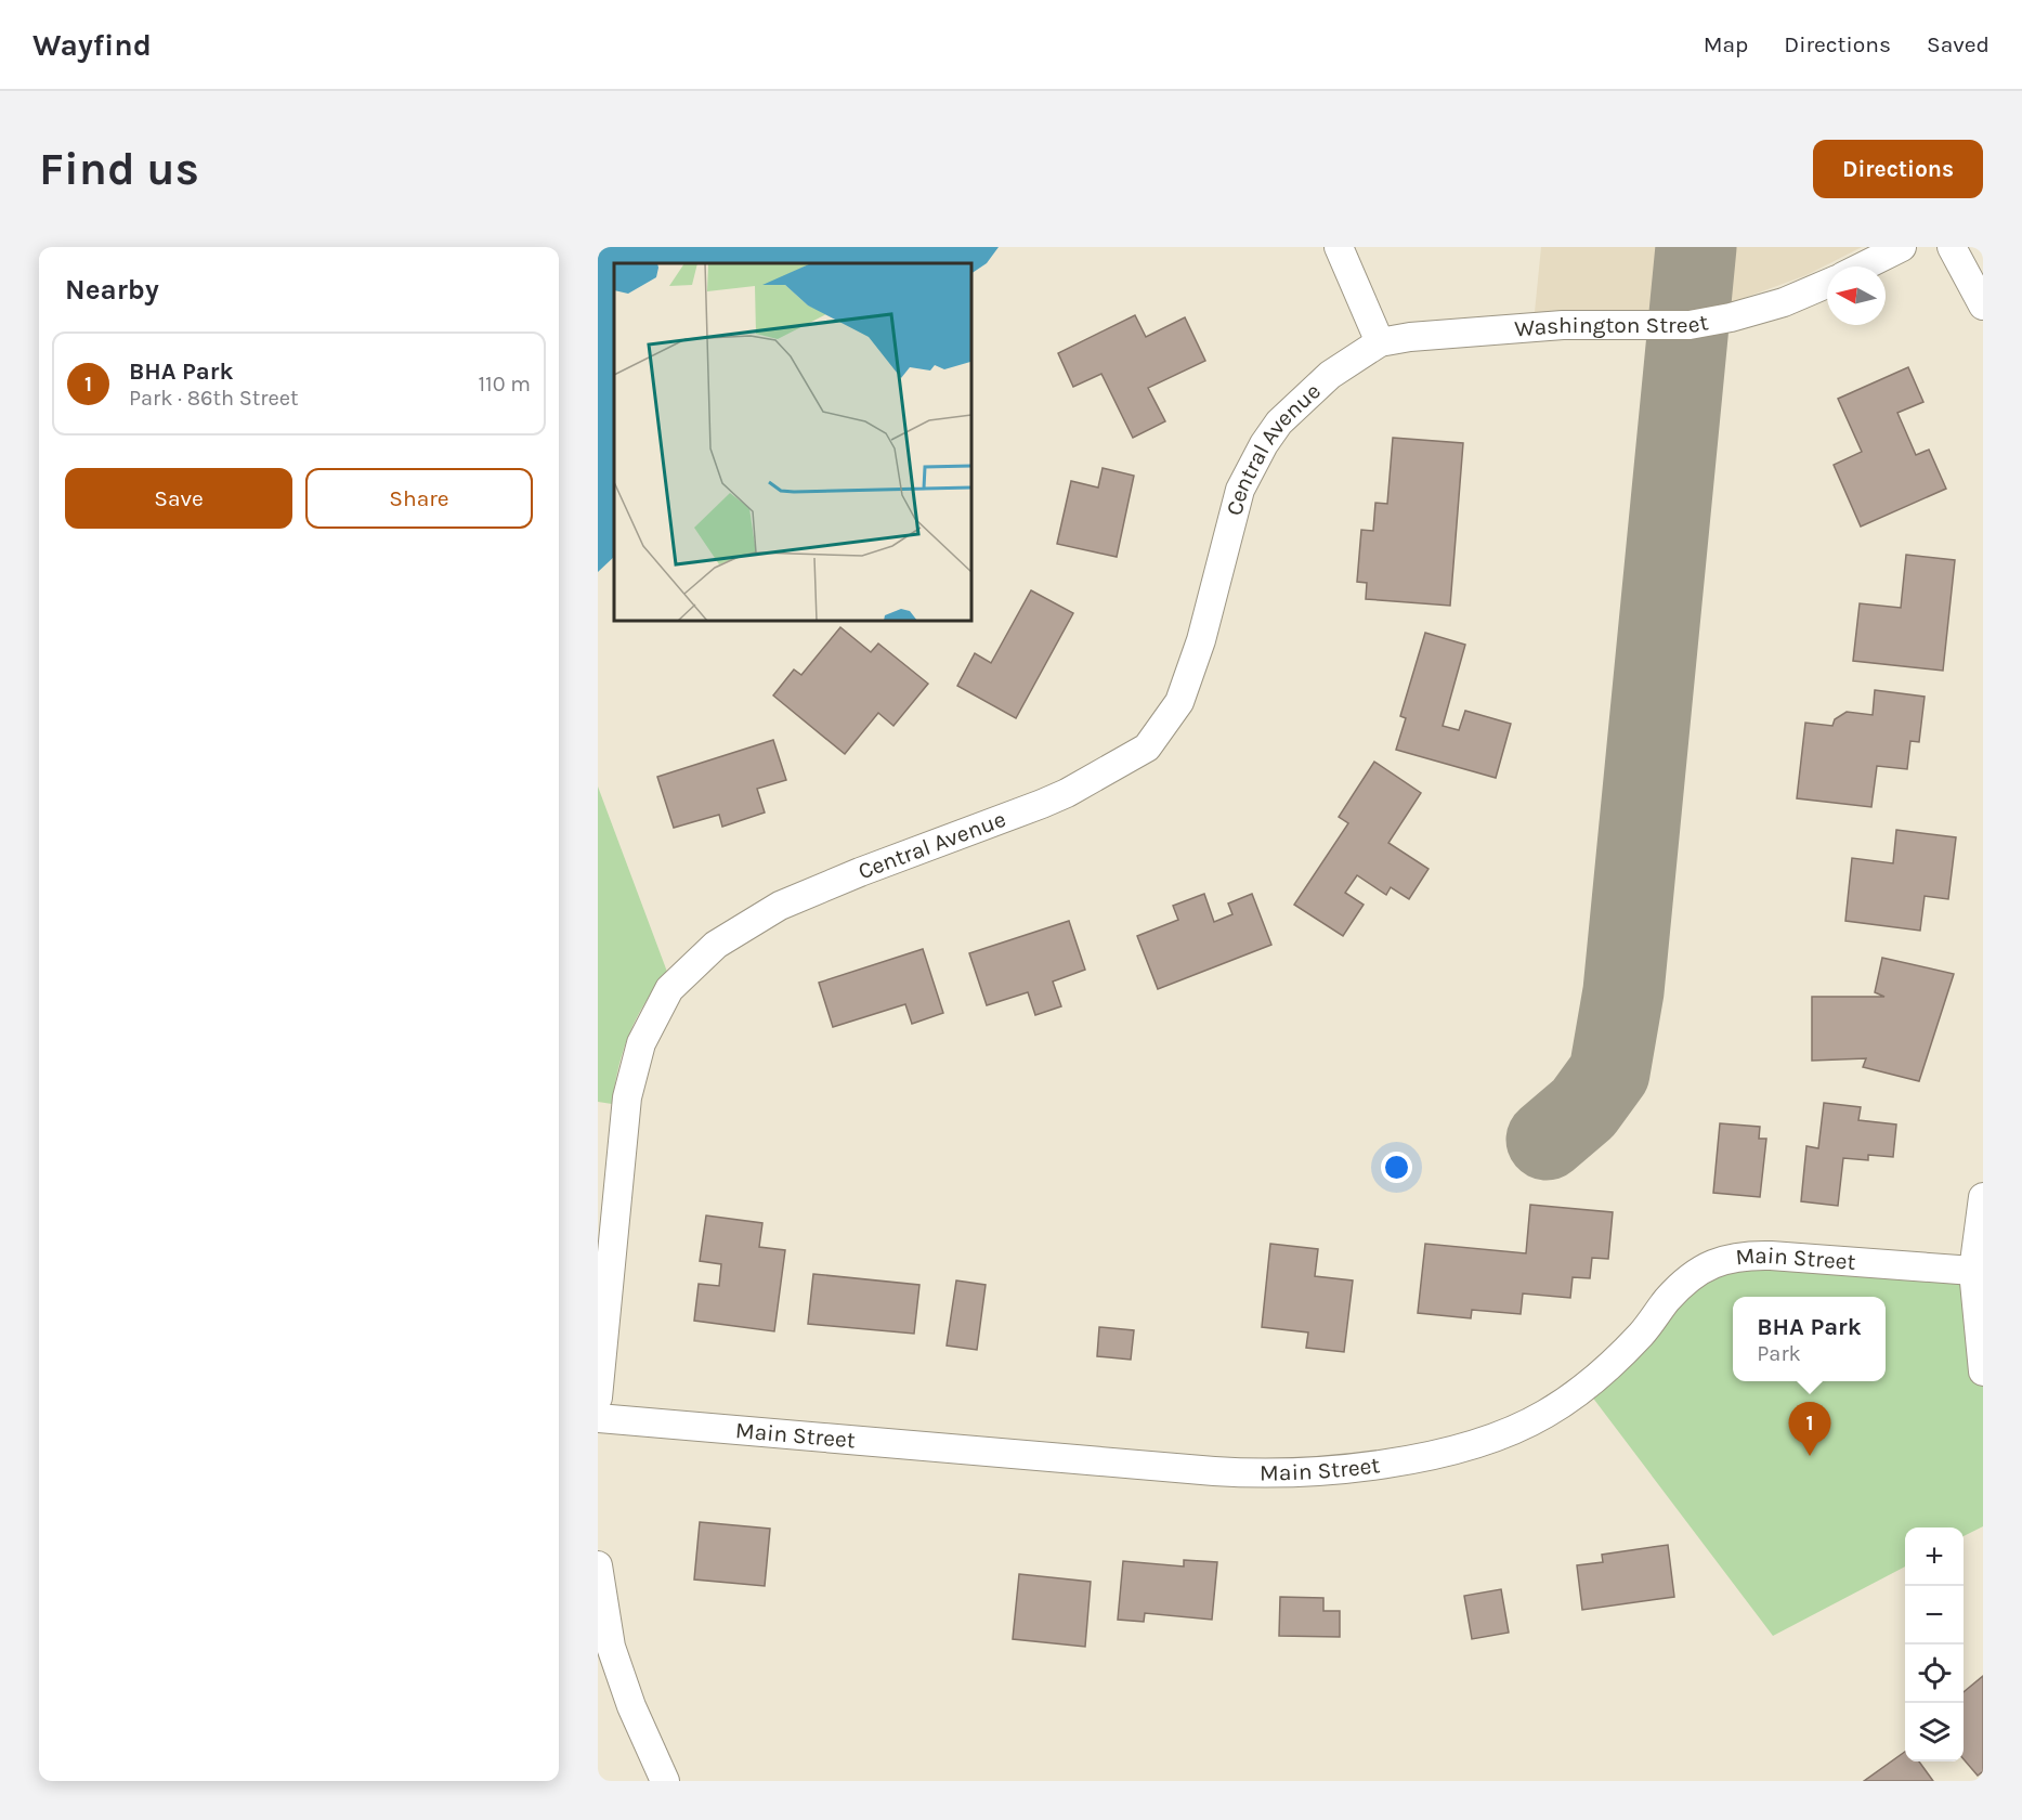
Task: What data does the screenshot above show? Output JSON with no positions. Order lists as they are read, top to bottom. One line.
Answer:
{"streets":{"street":["Washington Street","Central Avenue","Main Street"]},"crossings":[["Washington Street","Central Avenue"]],"north":"left","page":{"header":"Wayfind","nav":["Map","Directions","Saved"],"buttons":["Directions",["Save","Share"]],"title":"Find us","heading":"Nearby","list":[{"mark":"1","name":"BHA Park","note":"Park · 86th Street","value":"110 m"}],"popup":["BHA Park","Park"],"pins":"1","map_buttons":["+","−"]}}
